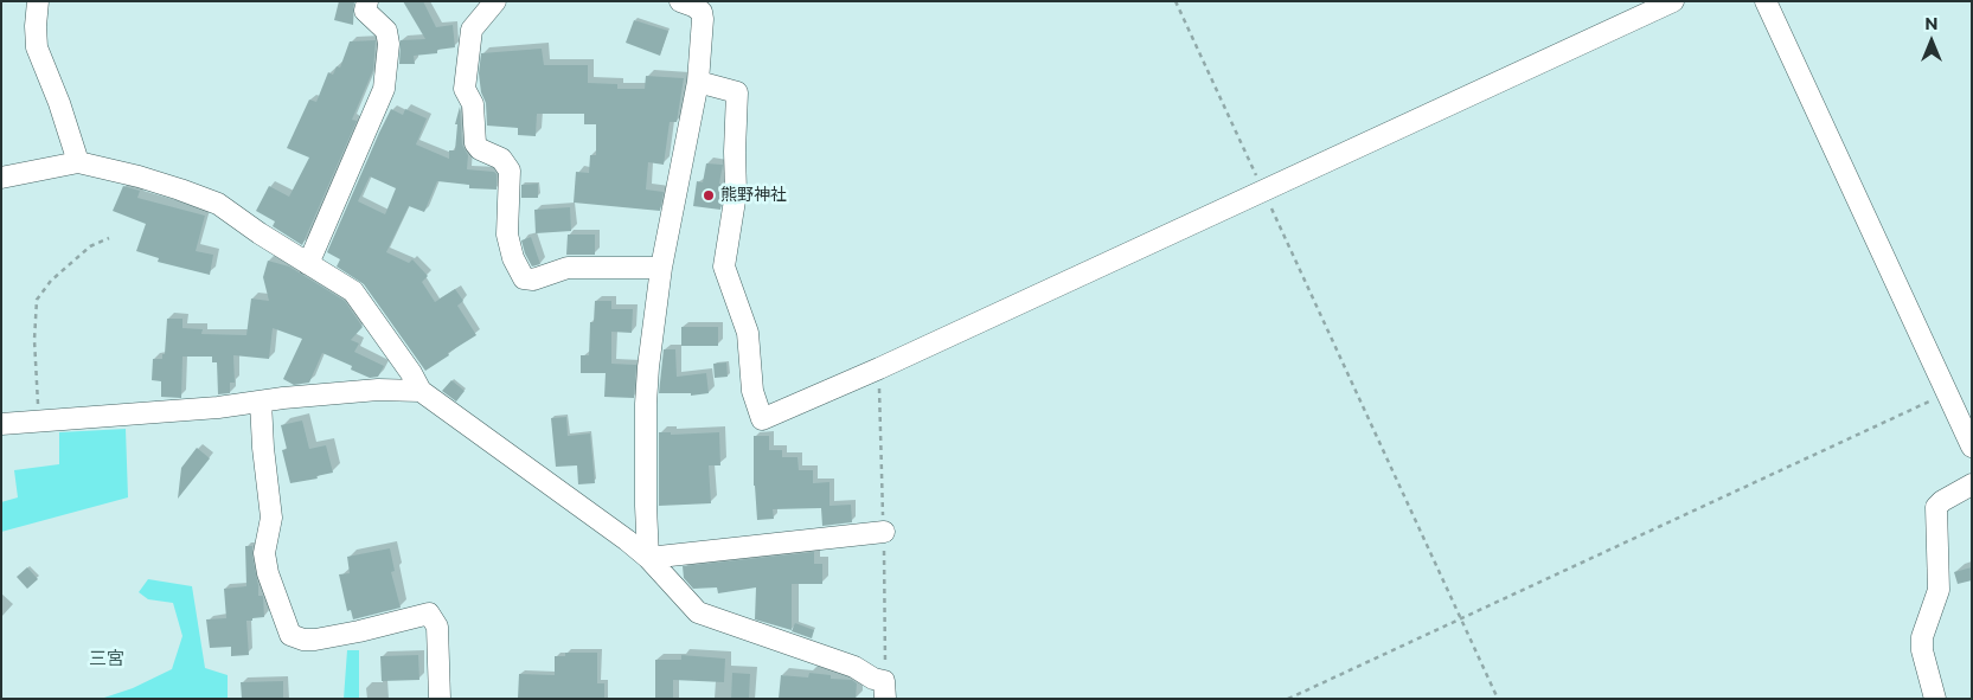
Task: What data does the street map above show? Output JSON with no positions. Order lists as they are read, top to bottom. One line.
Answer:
{"districts":["三宮"],"places":["熊野神社"],"north":"top"}
